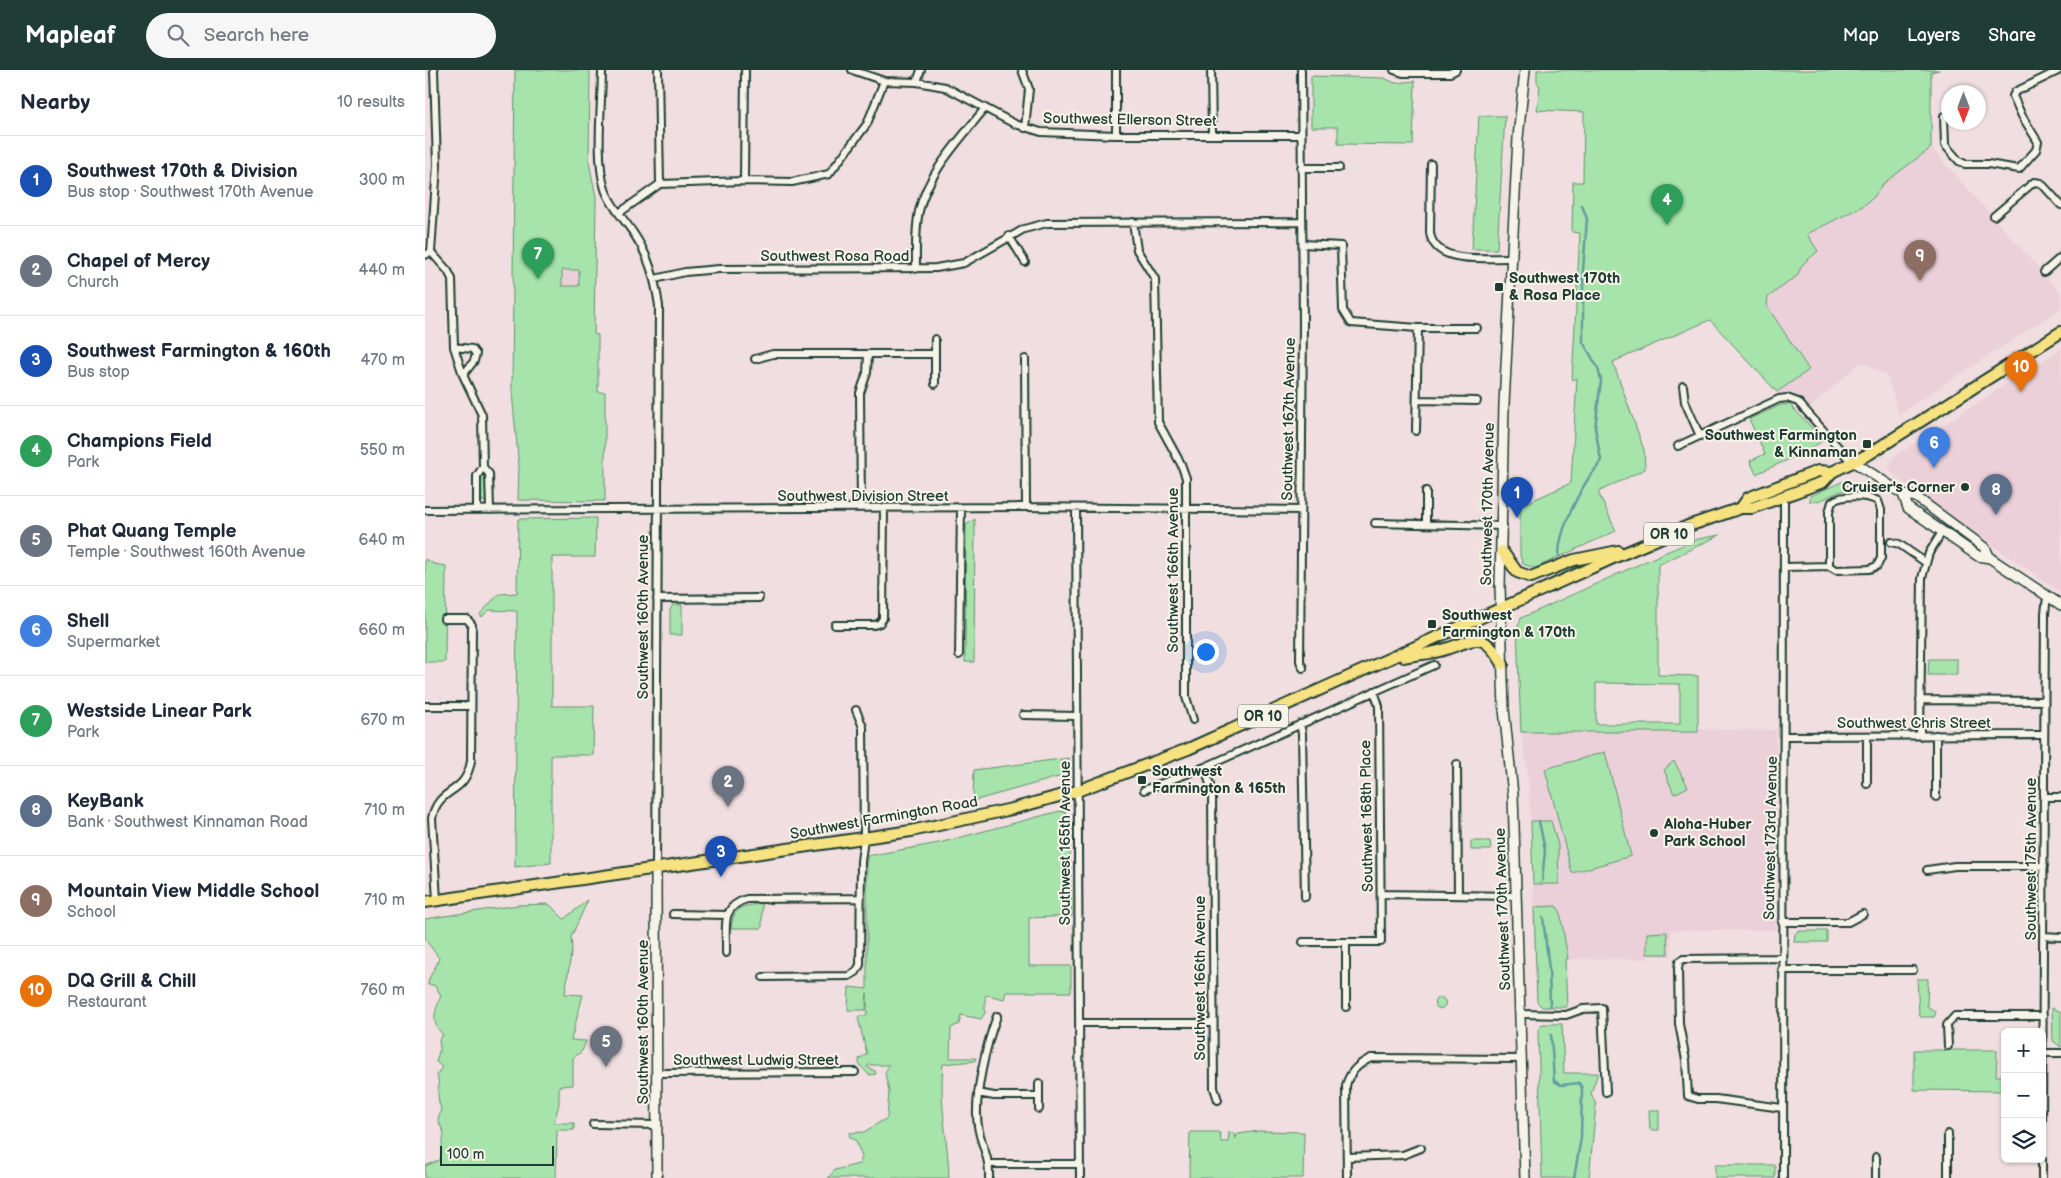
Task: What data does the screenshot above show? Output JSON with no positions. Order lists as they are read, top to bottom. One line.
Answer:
{"streets":{"main road":["Southwest 170th Avenue","OR 10","Southwest 160th Avenue","Southwest Farmington Road"],"street":["Southwest Ellerson Street","Southwest Rosa Road","Southwest 167th Avenue","Southwest Division Street","Southwest 166th Avenue","Southwest Chris Street","Southwest 168th Place","Southwest 173rd Avenue","Southwest 165th Avenue","Southwest 175th Avenue","Southwest Ludwig Street"]},"crossings":[["Southwest Ellerson Street","Southwest 167th Avenue"],["Southwest Rosa Road","Southwest 167th Avenue"],["Southwest Rosa Road","Southwest 166th Avenue"],["Southwest Rosa Road","Southwest 160th Avenue"],["Southwest 167th Avenue","Southwest Division Street"],["Southwest Division Street","Southwest 166th Avenue"],["Southwest Division Street","Southwest 160th Avenue"],["Southwest Division Street","Southwest 165th Avenue"],["Southwest 170th Avenue","Southwest Farmington Road"],["Southwest 160th Avenue","Southwest Farmington Road"],["Southwest 160th Avenue","Southwest Ludwig Street"],["Southwest Chris Street","Southwest 173rd Avenue"],["Southwest Chris Street","Southwest 175th Avenue"],["Southwest Farmington Road","Southwest 173rd Avenue"],["Southwest Farmington Road","Southwest 165th Avenue"]],"places":{"transit":["Southwest 170th & Rosa Place","Southwest Farmington & Kinnaman","Southwest Farmington & 170th","Southwest Farmington & 165th"],"other":["Cruiser's Corner","Aloha-Huber Park School"]},"scale_bar":"100 m","north":"bottom","page":{"header":"Mapleaf","search":"Search here","nav":["Map","Layers","Share"],"heading":["Nearby","10 results"],"list":[{"mark":"1","name":"Southwest 170th & Division","note":"Bus stop · Southwest 170th Avenue","value":"300 m"},{"mark":"2","name":"Chapel of Mercy","note":"Church","value":"440 m"},{"mark":"3","name":"Southwest Farmington & 160th","note":"Bus stop","value":"470 m"},{"mark":"4","name":"Champions Field","note":"Park","value":"550 m"},{"mark":"5","name":"Phat Quang Temple","note":"Temple · Southwest 160th Avenue","value":"640 m"},{"mark":"6","name":"Shell","note":"Supermarket","value":"660 m"},{"mark":"7","name":"Westside Linear Park","note":"Park","value":"670 m"},{"mark":"8","name":"KeyBank","note":"Bank · Southwest Kinnaman Road","value":"710 m"},{"mark":"9","name":"Mountain View Middle School","note":"School","value":"710 m"},{"mark":"10","name":"DQ Grill & Chill","note":"Restaurant","value":"760 m"}],"pins":["4","7","9","10","6","8","1","2","3","5"],"map_buttons":["+","−"],"scale":"100 m"}}
